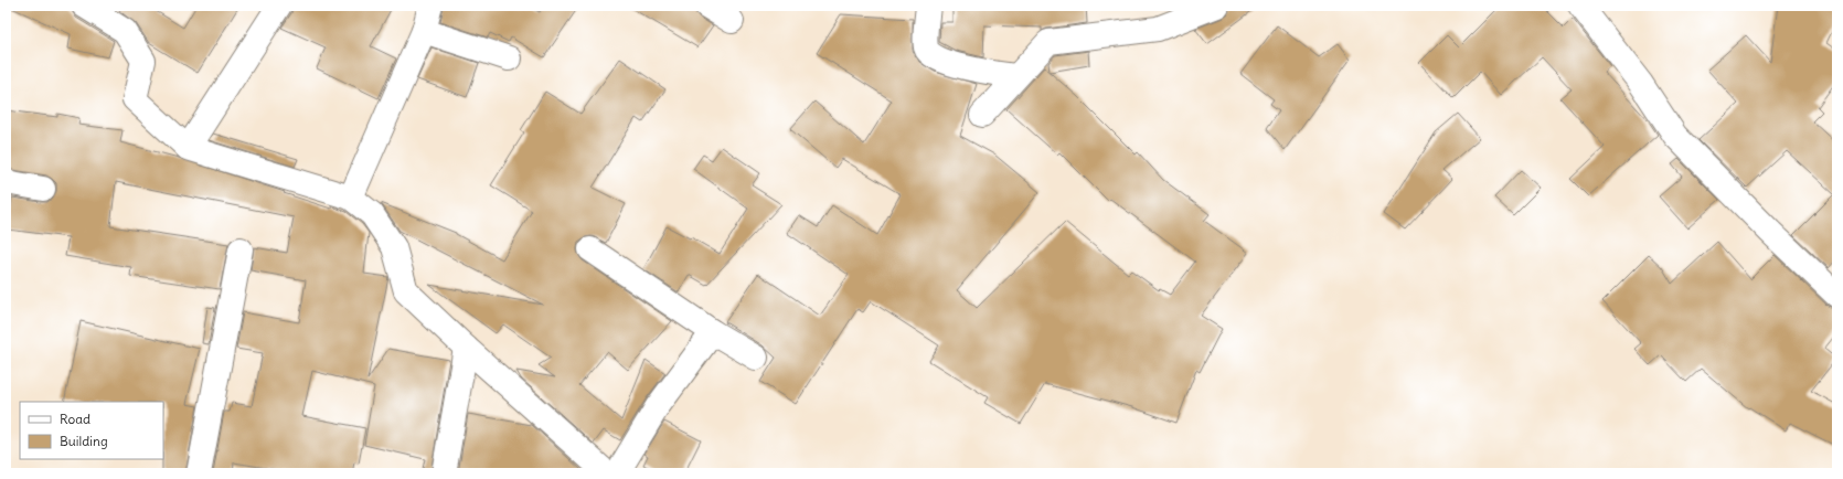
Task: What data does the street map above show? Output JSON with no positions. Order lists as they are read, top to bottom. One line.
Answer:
{"legend":["Road","Building"]}
